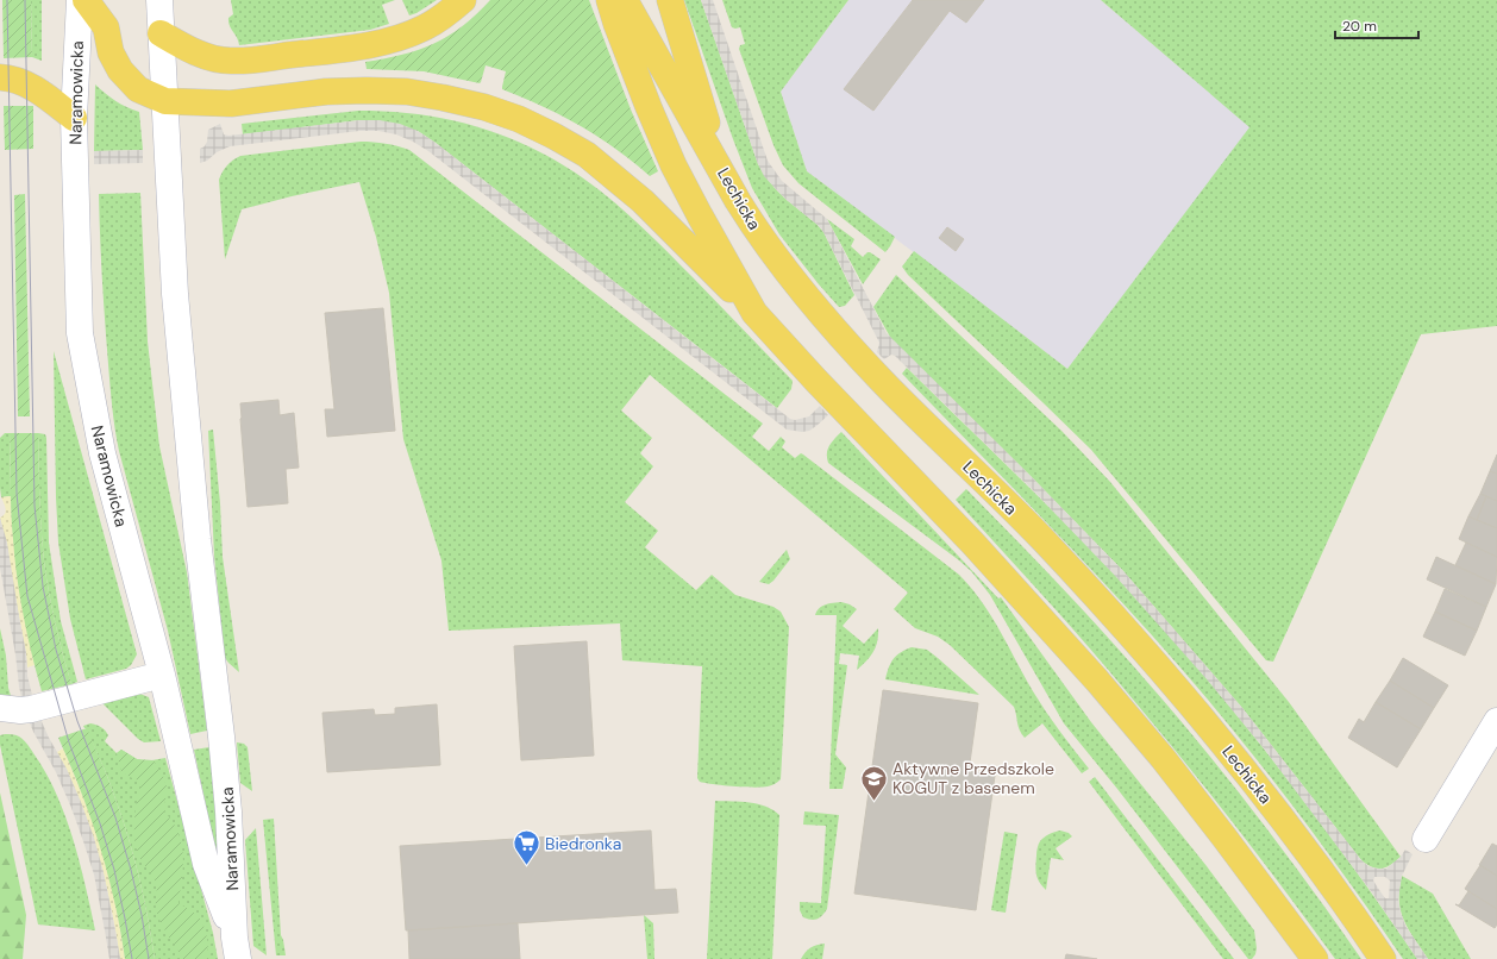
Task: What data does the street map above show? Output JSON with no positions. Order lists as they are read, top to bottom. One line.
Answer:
{"streets":{"main road":["Lechicka"],"street":["Naramowicka"]},"places":{"school or university":["Aktywne Przedszkole KOGUT z basenem"],"supermarket":["Biedronka"]},"scale_bar":"20 m"}
